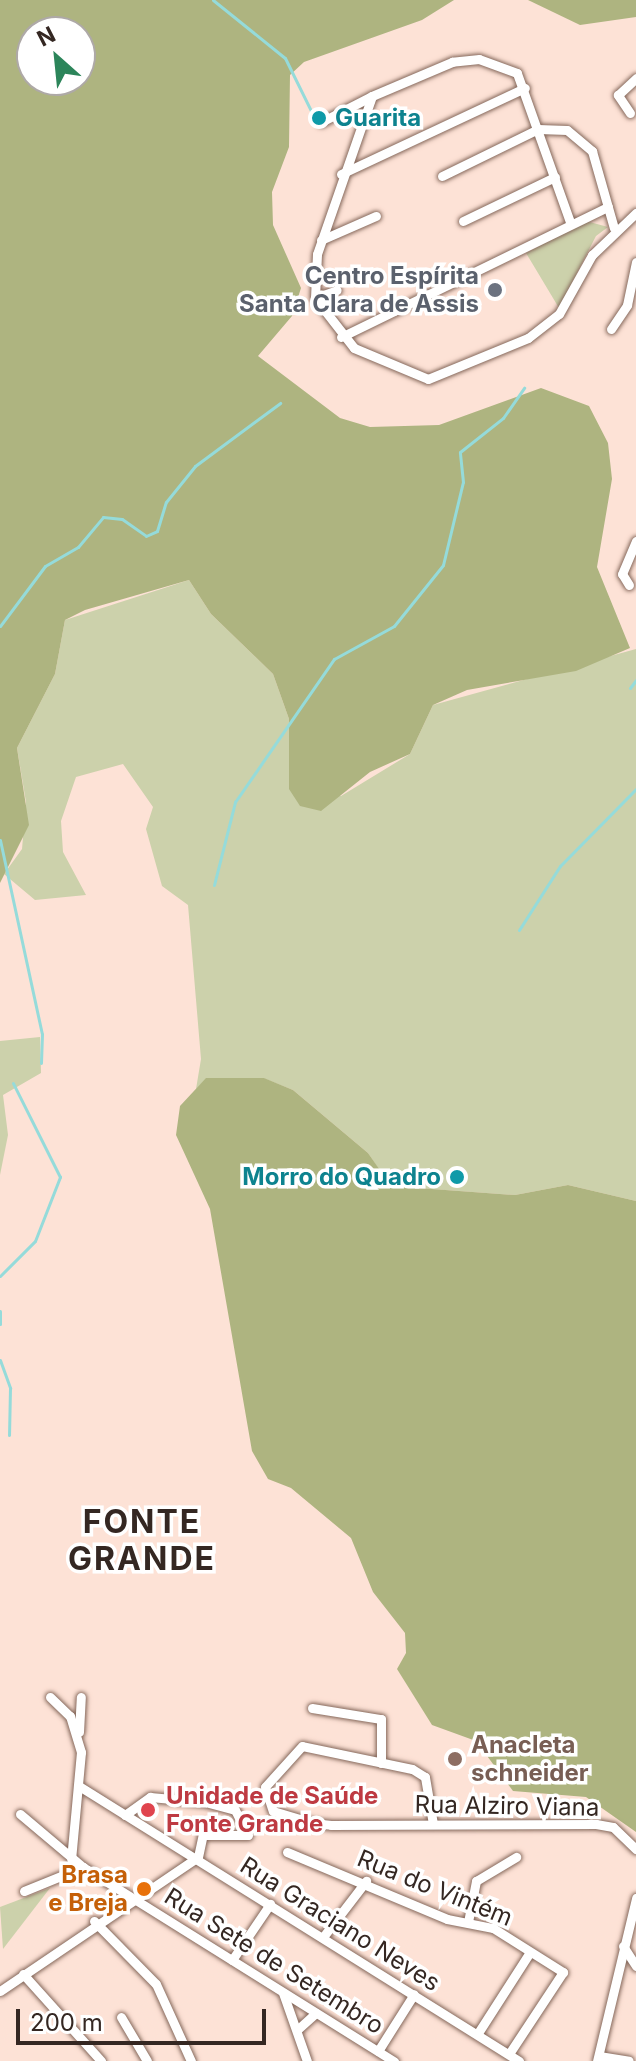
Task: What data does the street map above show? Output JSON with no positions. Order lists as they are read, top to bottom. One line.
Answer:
{"streets":{"street":["Rua Alziro Viana","Rua do Vintém","Rua Graciano Neves","Rua Sete de Setembro"]},"crossings":[["Rua do Vintém","Rua Graciano Neves"]],"districts":["FONTE GRANDE"],"places":["Guarita","Centro Espírita Santa Clara de Assis","Morro do Quadro","Anacleta schneider","Unidade de Saúde Fonte Grande","Brasa e Breja"],"scale_bar":"200 m","north":"top left"}
